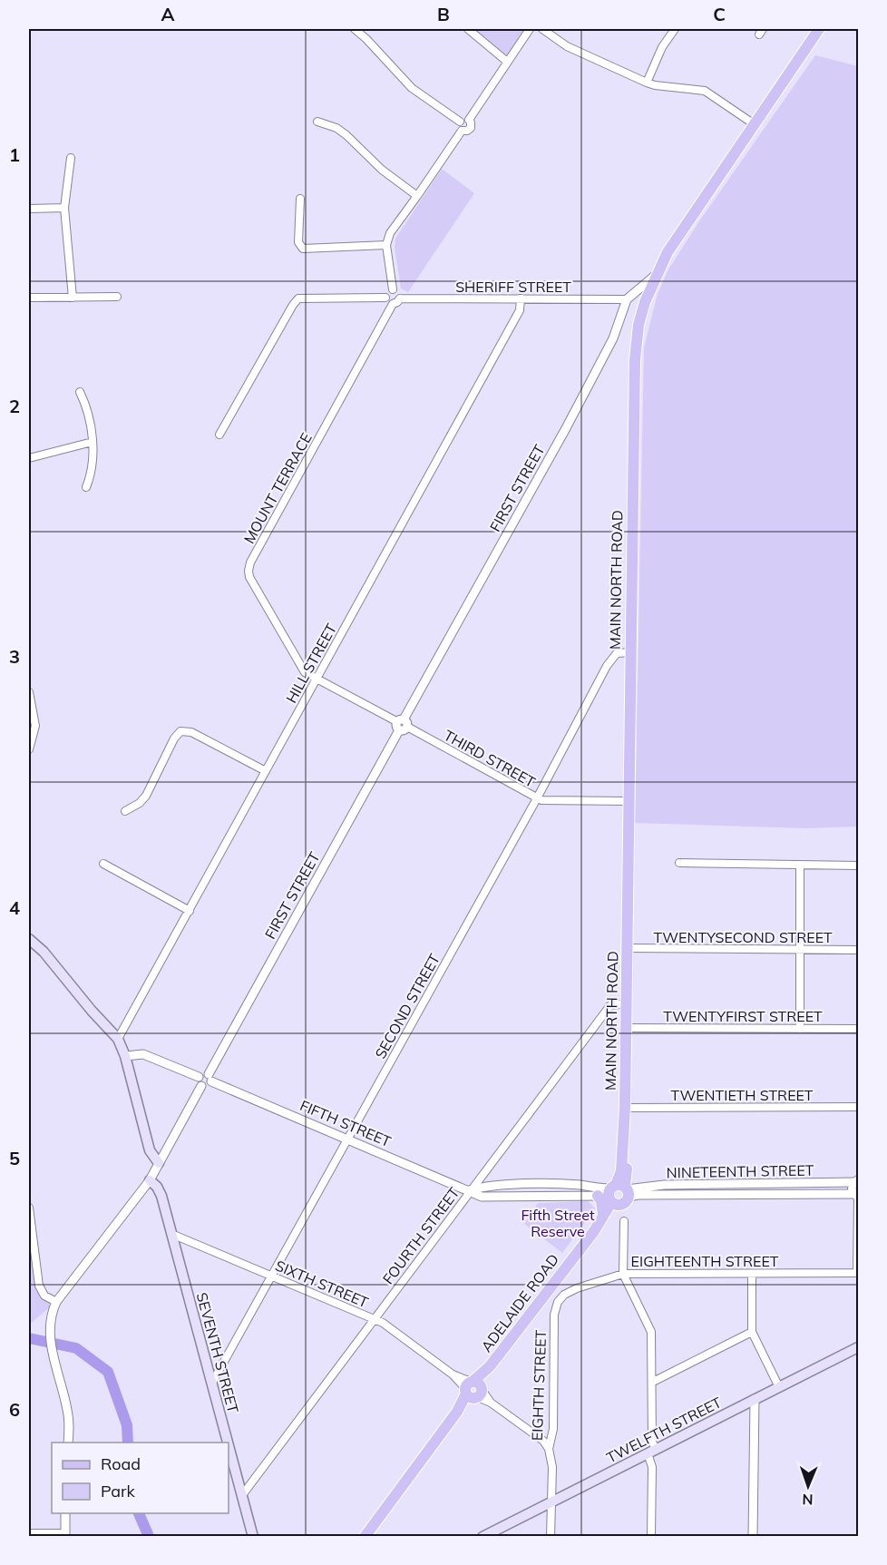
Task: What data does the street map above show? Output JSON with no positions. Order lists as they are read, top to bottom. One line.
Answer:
{"streets":{"main road":["MAIN NORTH ROAD","ADELAIDE ROAD","SEVENTH STREET","TWELFTH STREET"],"street":["SHERIFF STREET","MOUNT TERRACE","FIRST STREET","HILL STREET","THIRD STREET","TWENTYSECOND STREET","SECOND STREET","TWENTYFIRST STREET","TWENTIETH STREET","FIFTH STREET","NINETEENTH STREET","FOURTH STREET","EIGHTEENTH STREET","SIXTH STREET","EIGHTH STREET"]},"crossings":[["SHERIFF STREET","MOUNT TERRACE"],["SHERIFF STREET","FIRST STREET"],["SHERIFF STREET","HILL STREET"],["MOUNT TERRACE","HILL STREET"],["MOUNT TERRACE","THIRD STREET"],["FIRST STREET","THIRD STREET"],["FIRST STREET","FIFTH STREET"],["MAIN NORTH ROAD","THIRD STREET"],["MAIN NORTH ROAD","TWENTYSECOND STREET"],["MAIN NORTH ROAD","SECOND STREET"],["MAIN NORTH ROAD","TWENTYFIRST STREET"],["MAIN NORTH ROAD","TWENTIETH STREET"],["MAIN NORTH ROAD","FOURTH STREET"],["HILL STREET","THIRD STREET"],["THIRD STREET","SECOND STREET"],["SECOND STREET","FIFTH STREET"],["SECOND STREET","SIXTH STREET"],["SECOND STREET","SEVENTH STREET"],["FIFTH STREET","NINETEENTH STREET"],["FIFTH STREET","FOURTH STREET"],["FIFTH STREET","ADELAIDE ROAD"],["NINETEENTH STREET","ADELAIDE ROAD"],["FOURTH STREET","SIXTH STREET"],["FOURTH STREET","SEVENTH STREET"],["EIGHTEENTH STREET","EIGHTH STREET"],["SIXTH STREET","ADELAIDE ROAD"],["SIXTH STREET","SEVENTH STREET"],["EIGHTH STREET","TWELFTH STREET"]],"parks":["Fifth Street Reserve"],"legend":["Road","Park"],"north":"bottom","grid":{"columns":["A","B","C"],"rows":["1","2","3","4","5","6"]}}
